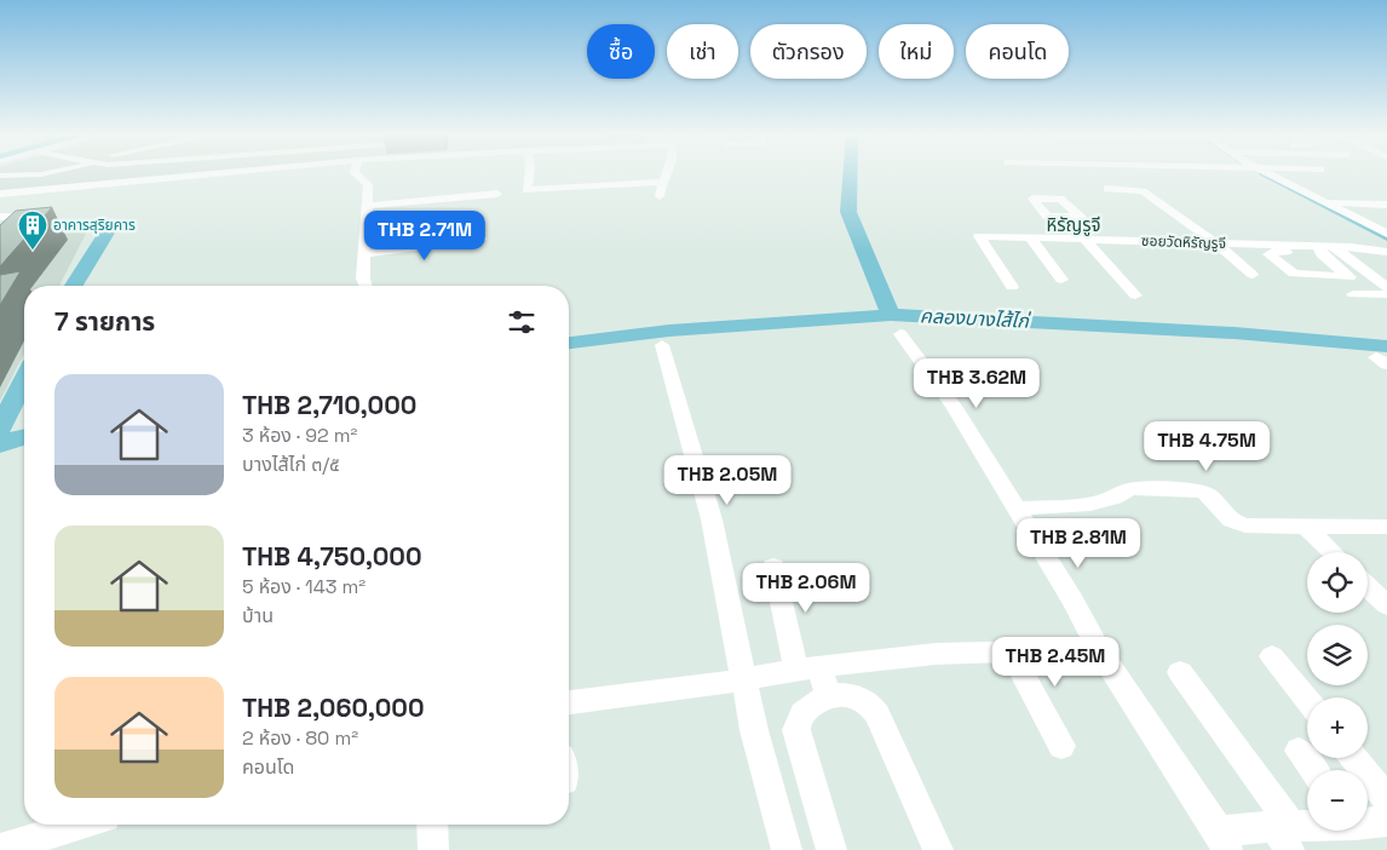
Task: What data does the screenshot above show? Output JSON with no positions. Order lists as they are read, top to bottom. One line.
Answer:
{"streets":{"street":["ซอยวัดหิรัญรูจี"]},"districts":["หิรัญรูจี"],"water":["คลองบางไส้ไก่"],"places":{"building":["อาคารสุริยคาร"]},"page":{"chip":["ซื้อ","เช่า","ตัวกรอง","ใหม่","คอนโด"],"price":["THB 2.71M","THB 3.62M","THB 4.75M","THB 2.05M","THB 2.81M","THB 2.06M","THB 2.45M"],"heading":"7 รายการ","list":[{"name":"THB 2,710,000","note":"3 ห้อง · 92 m² · บางไส้ไก่ ๓/๕"},{"name":"THB 4,750,000","note":"5 ห้อง · 143 m² · บ้าน"},{"name":"THB 2,060,000","note":"2 ห้อง · 80 m² · คอนโด"}],"map_buttons":["+","−"]}}
